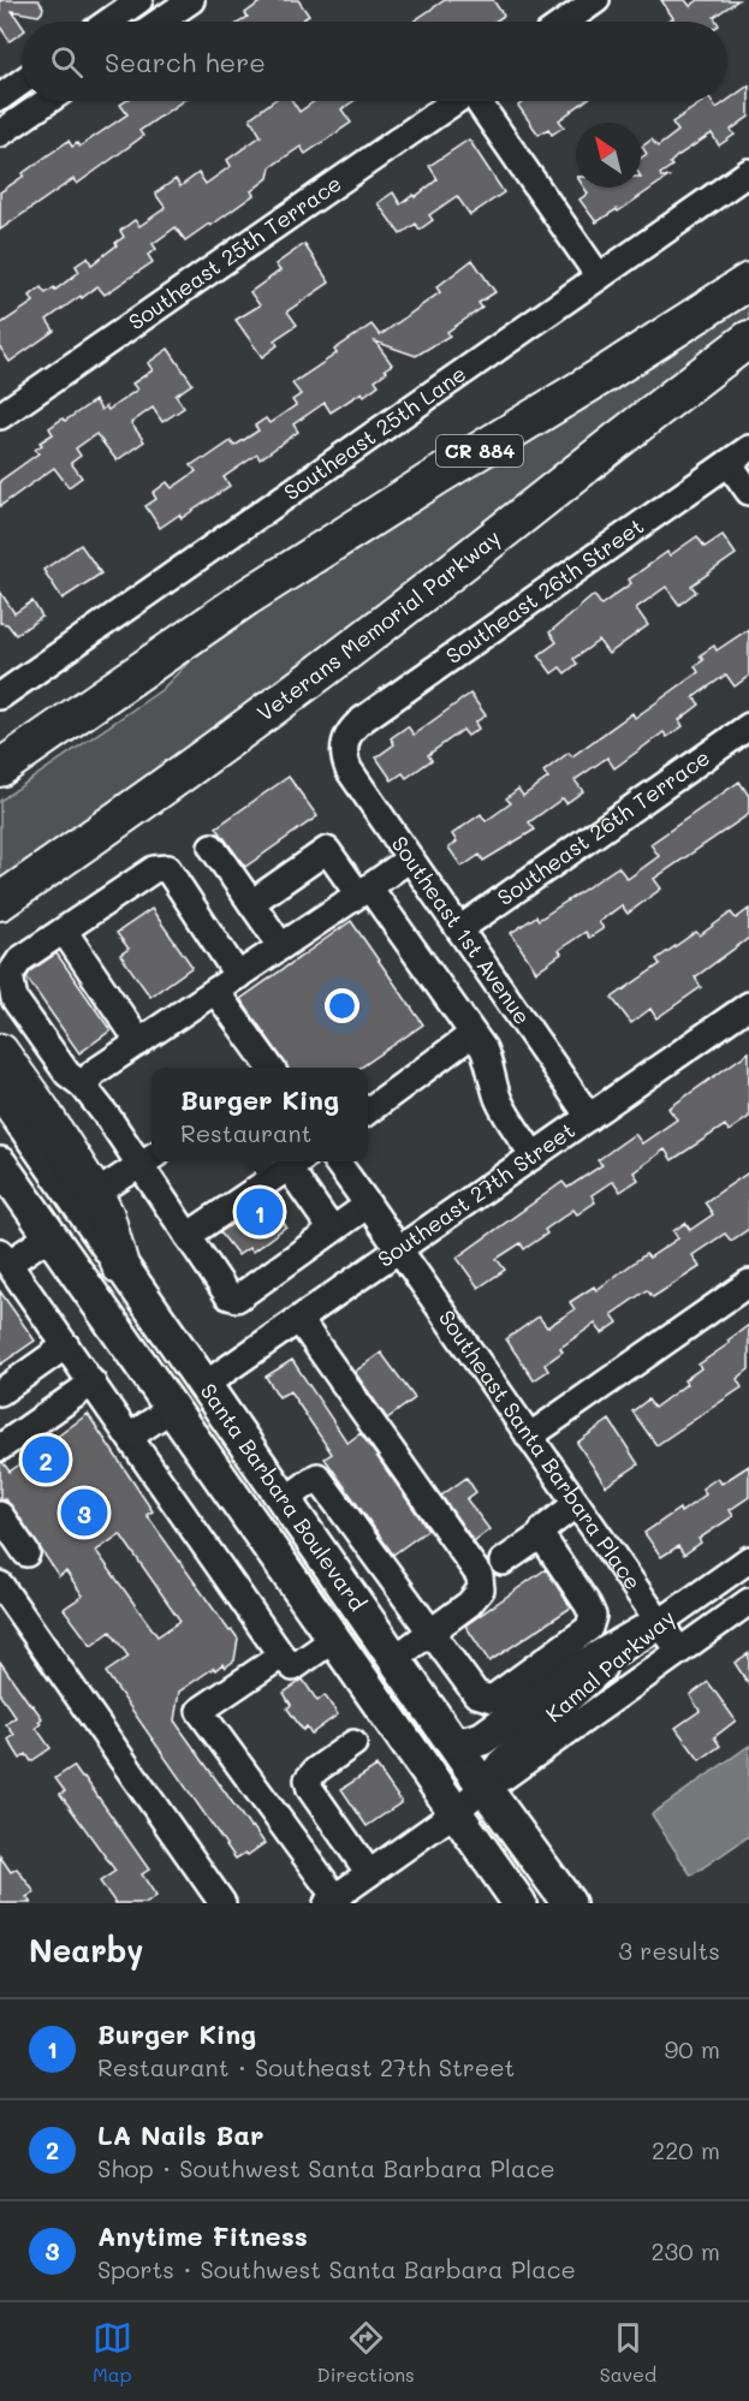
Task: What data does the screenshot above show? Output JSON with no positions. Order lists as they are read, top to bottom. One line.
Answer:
{"streets":{"highway":["CR 884","Veterans Memorial Parkway"],"main road":["Santa Barbara Boulevard"],"street":["Southeast 25th Terrace","Southeast 25th Lane","Southeast 26th Street","Southeast 26th Terrace","Southeast 1st Avenue","Southeast 27th Street","Southeast Santa Barbara Place","Kamal Parkway"]},"crossings":[["Southeast 26th Street","Southeast 1st Avenue"],["Southeast 26th Terrace","Southeast 1st Avenue"],["Southeast 1st Avenue","Southeast 27th Street"],["Southeast 27th Street","Southeast Santa Barbara Place"],["Southeast 27th Street","Santa Barbara Boulevard"],["Southeast Santa Barbara Place","Kamal Parkway"],["Santa Barbara Boulevard","Kamal Parkway"]],"north":"top left","page":{"search":"Search here","popup":["Burger King","Restaurant"],"pins":["1","2","3"],"heading":["Nearby","3 results"],"list":[{"mark":"1","name":"Burger King","note":"Restaurant · Southeast 27th Street","value":"90 m"},{"mark":"2","name":"LA Nails Bar","note":"Shop · Southwest Santa Barbara Place","value":"220 m"},{"mark":"3","name":"Anytime Fitness","note":"Sports · Southwest Santa Barbara Place","value":"230 m"}],"nav":["Map","Directions","Saved"]}}
